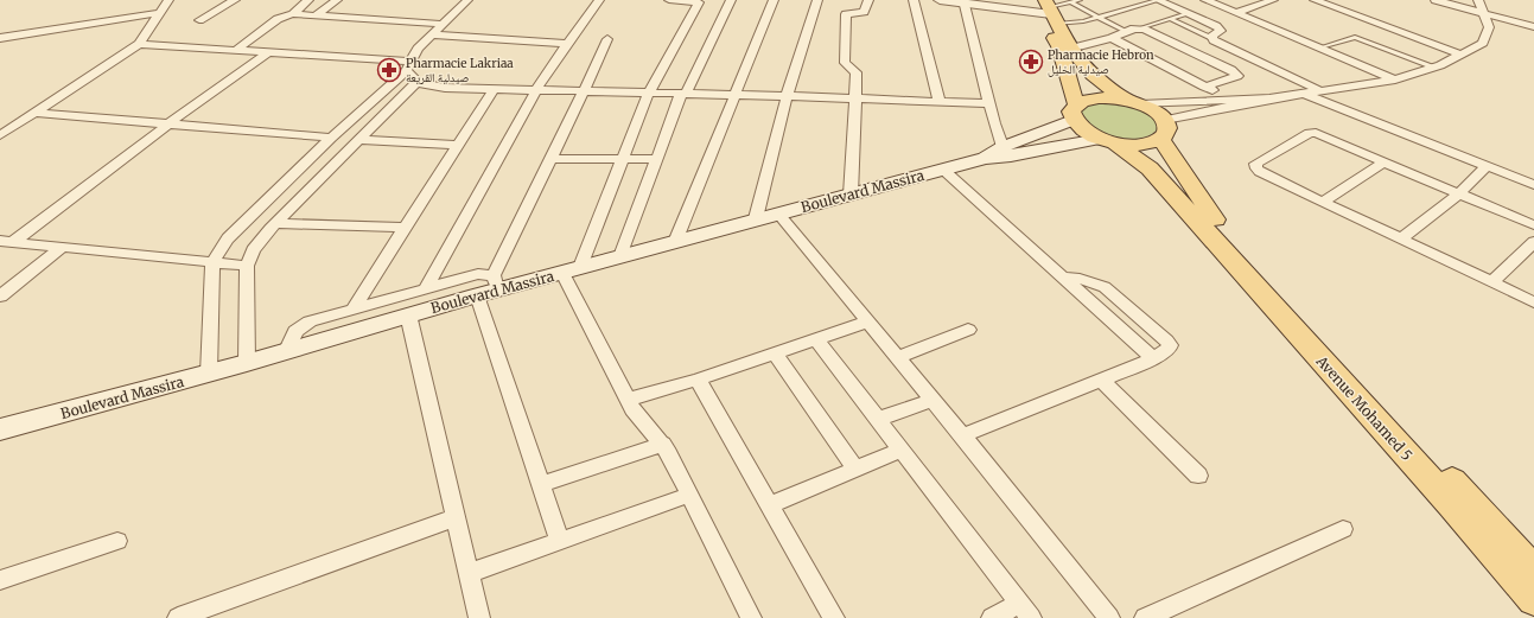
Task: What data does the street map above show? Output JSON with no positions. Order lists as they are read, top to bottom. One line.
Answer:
{"streets":{"main road":["Boulevard Massira","Avenue Mohamed 5"]},"places":{"pharmacy":["Pharmacie Hebron صيدلية الخليل","Pharmacie Lakriaa صيدلية القريعة"]}}
